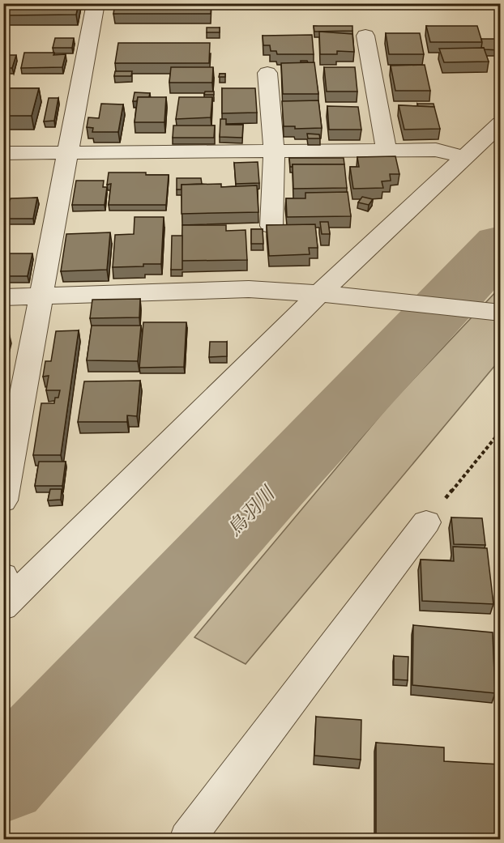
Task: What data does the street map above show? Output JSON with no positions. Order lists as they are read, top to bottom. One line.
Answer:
{"water":["鳥羽川"]}
